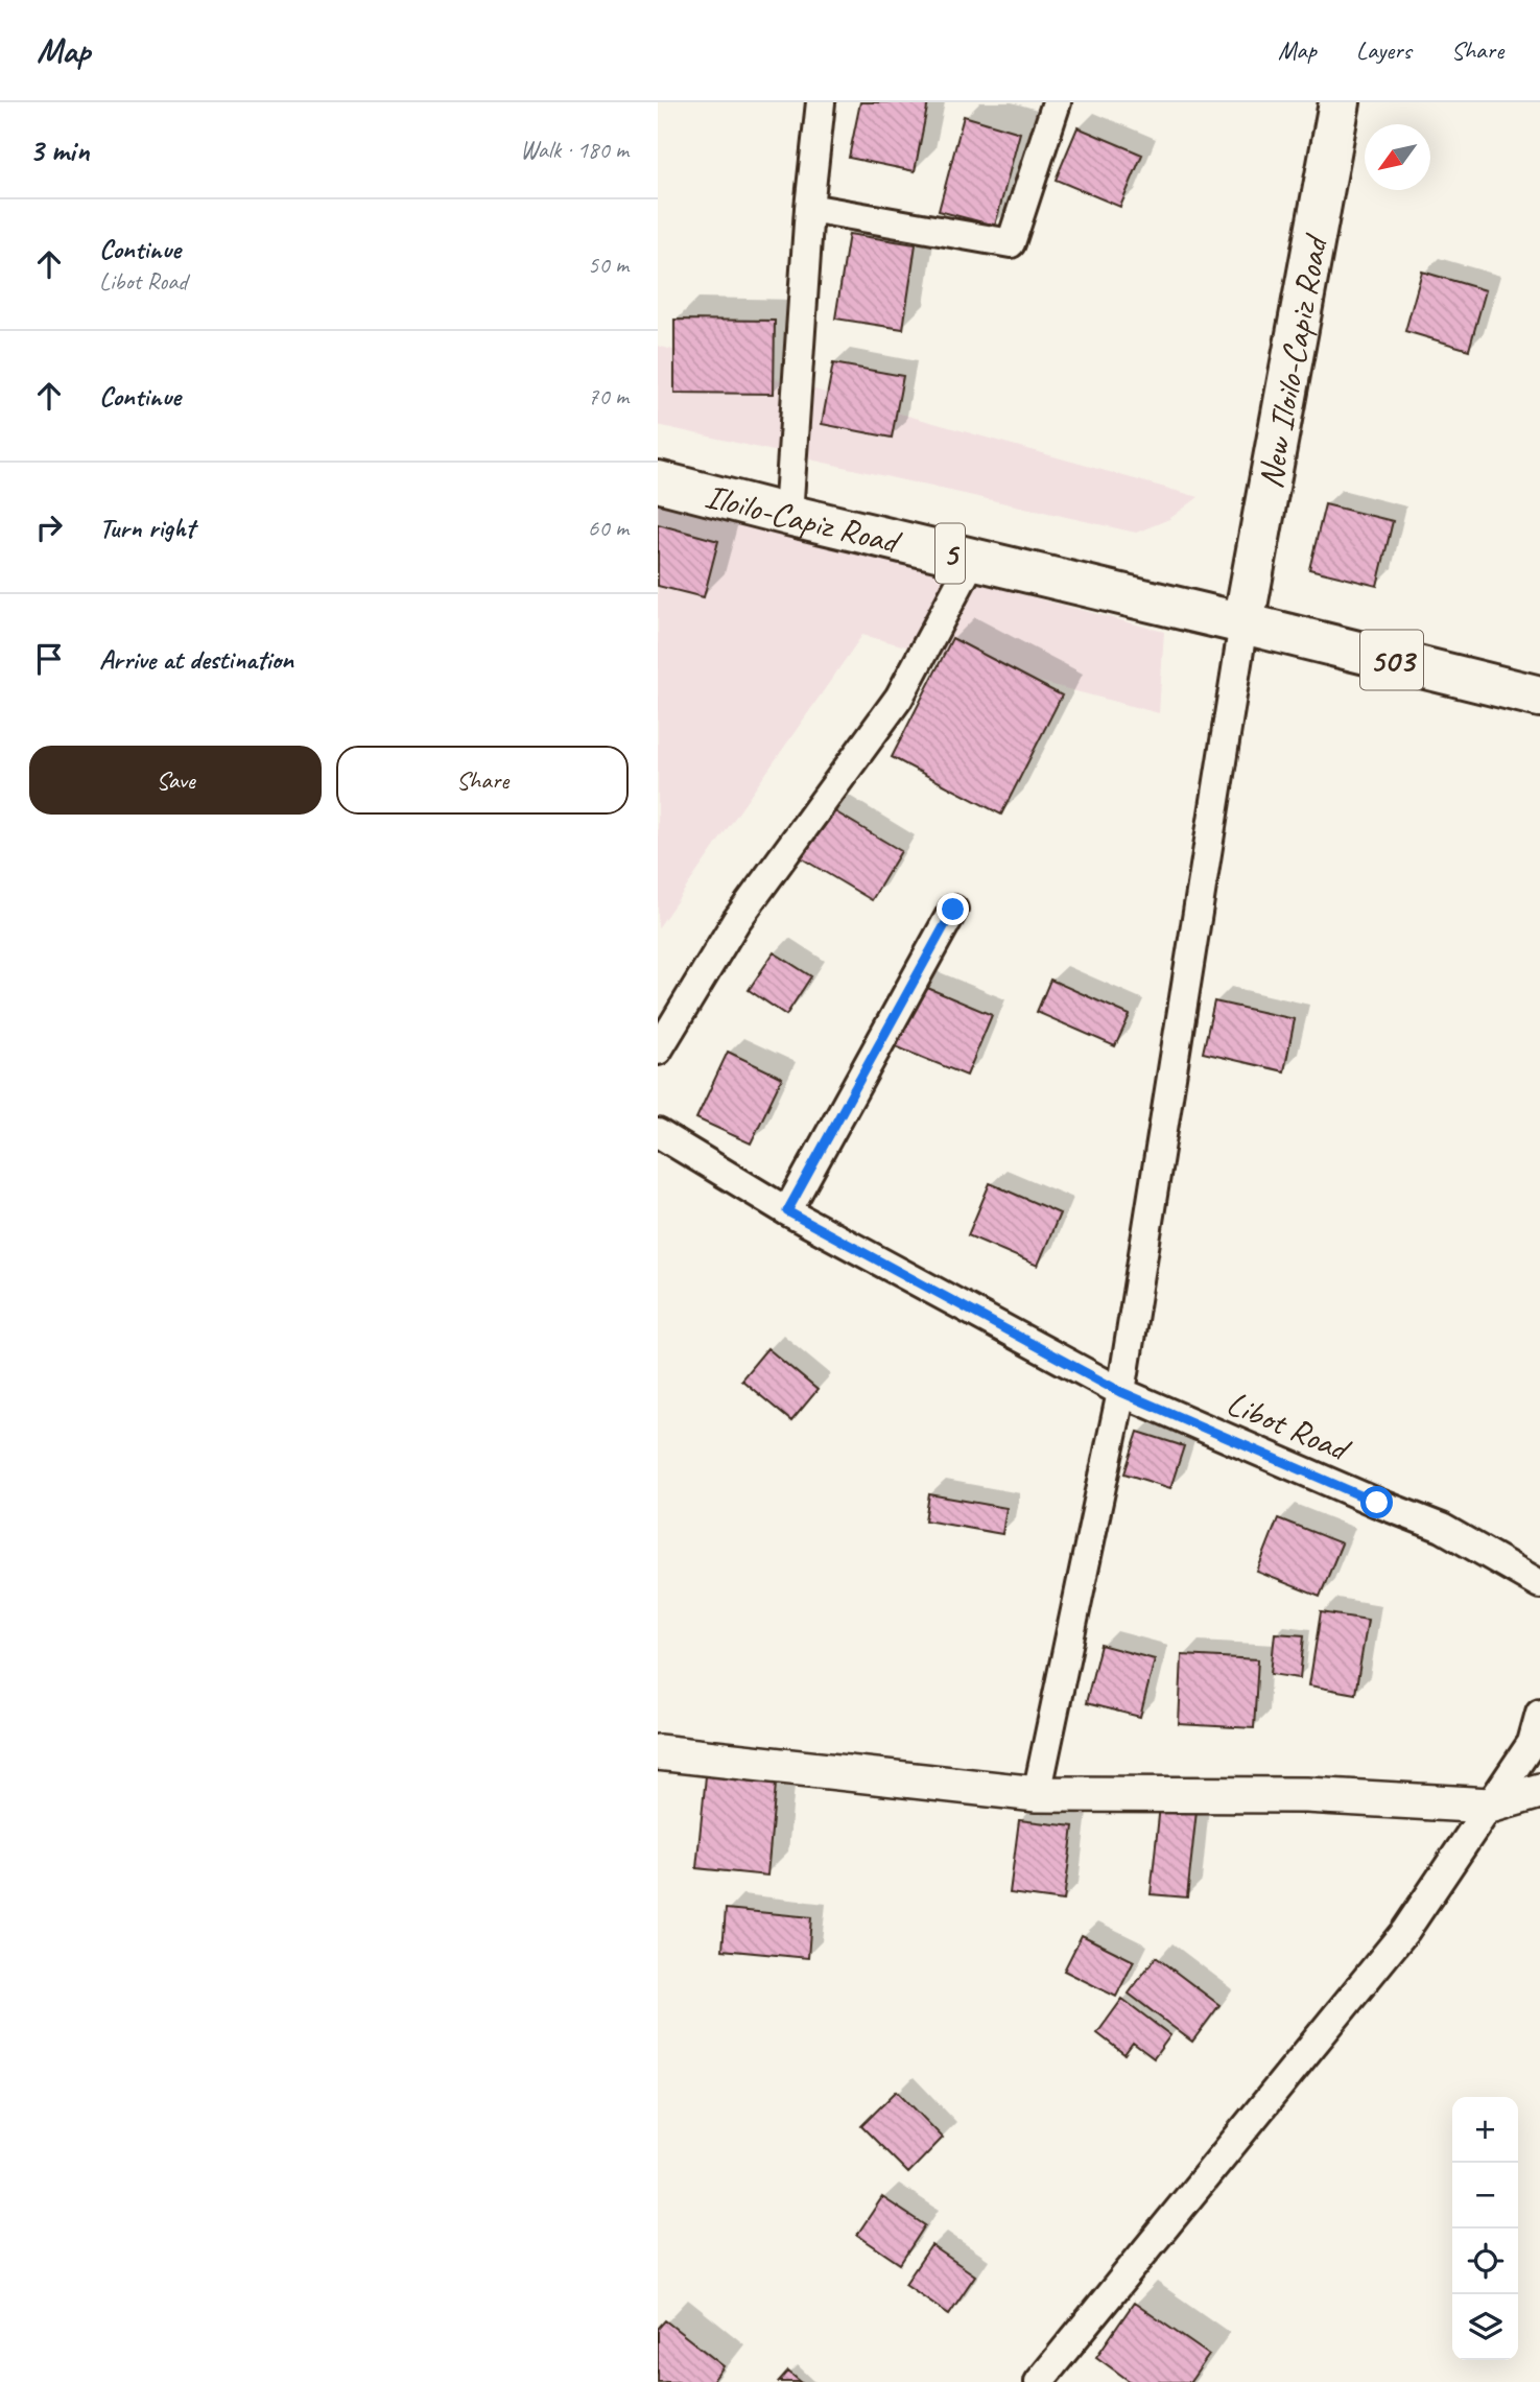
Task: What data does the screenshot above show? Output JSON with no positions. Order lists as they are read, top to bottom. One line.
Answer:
{"streets":{"main road":["New Iloilo-Capiz Road","Iloilo-Capiz Road","5","503"],"street":["Libot Road"]},"crossings":[["New Iloilo-Capiz Road","Iloilo-Capiz Road"],["New Iloilo-Capiz Road","503"],["Iloilo-Capiz Road","503"]],"north":"bottom left","page":{"header":"Map","nav":["Map","Layers","Share"],"heading":["3 min","Walk · 180 m"],"list":[["Continue","Libot Road","50 m"],["Continue","70 m"],["Turn right","60 m"],"Arrive at destination"],"buttons":["Save","Share"],"map_buttons":["+","−"]}}
